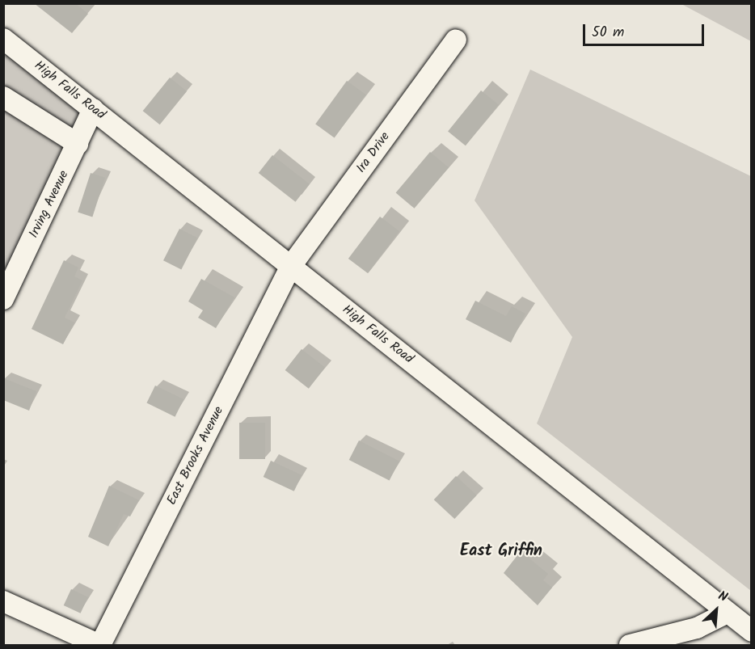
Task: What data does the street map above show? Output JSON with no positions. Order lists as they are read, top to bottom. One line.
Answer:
{"streets":{"street":["High Falls Road","Ira Drive","Irving Avenue","East Brooks Avenue"]},"crossings":[["High Falls Road","Ira Drive"],["High Falls Road","Irving Avenue"],["High Falls Road","East Brooks Avenue"],["Ira Drive","East Brooks Avenue"]],"districts":["East Griffin"],"scale_bar":"50 m","north":"top right"}
